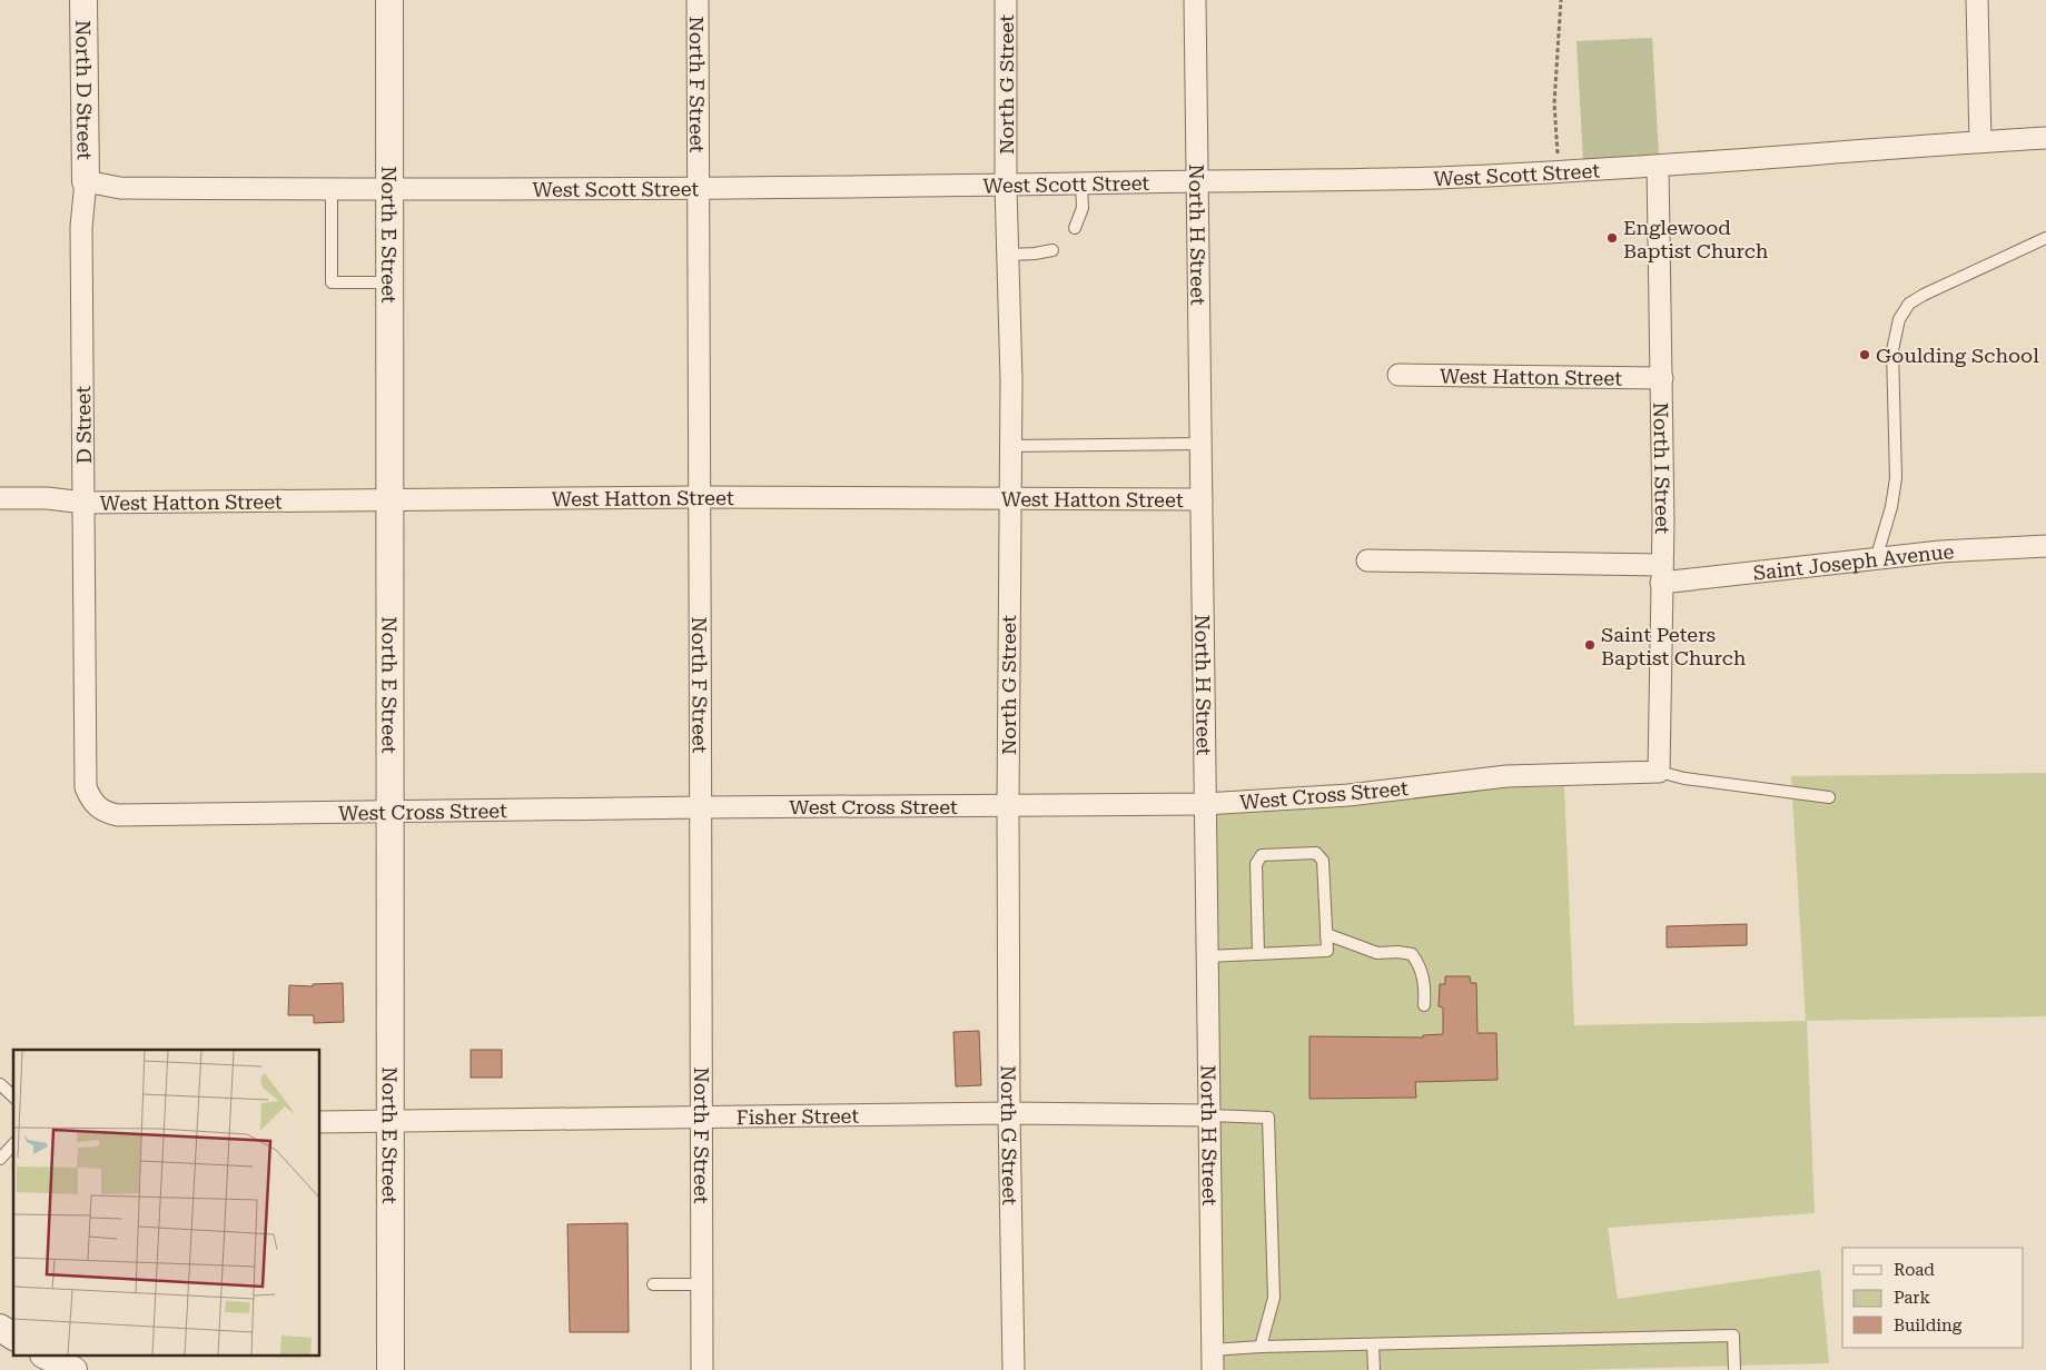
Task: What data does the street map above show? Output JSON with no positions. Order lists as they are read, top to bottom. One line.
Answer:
{"streets":{"street":["North F Street","North G Street","North D Street","West Scott Street","North E Street","North H Street","West Hatton Street","D Street","North I Street","Saint Joseph Avenue","West Cross Street","Fisher Street"]},"crossings":[["North F Street","West Scott Street"],["North F Street","West Hatton Street"],["North F Street","West Cross Street"],["North F Street","Fisher Street"],["North G Street","West Scott Street"],["North G Street","West Hatton Street"],["North G Street","West Cross Street"],["North G Street","Fisher Street"],["North D Street","West Scott Street"],["North D Street","D Street"],["West Scott Street","North E Street"],["West Scott Street","North H Street"],["West Scott Street","D Street"],["West Scott Street","North I Street"],["North E Street","West Hatton Street"],["North E Street","West Cross Street"],["North E Street","Fisher Street"],["North H Street","West Hatton Street"],["North H Street","West Cross Street"],["North H Street","Fisher Street"],["West Hatton Street","D Street"],["West Hatton Street","North I Street"],["D Street","West Cross Street"],["North I Street","Saint Joseph Avenue"],["North I Street","West Cross Street"]],"places":["Englewood Baptist Church","Goulding School","Saint Peters Baptist Church"],"legend":["Road","Park","Building"]}
